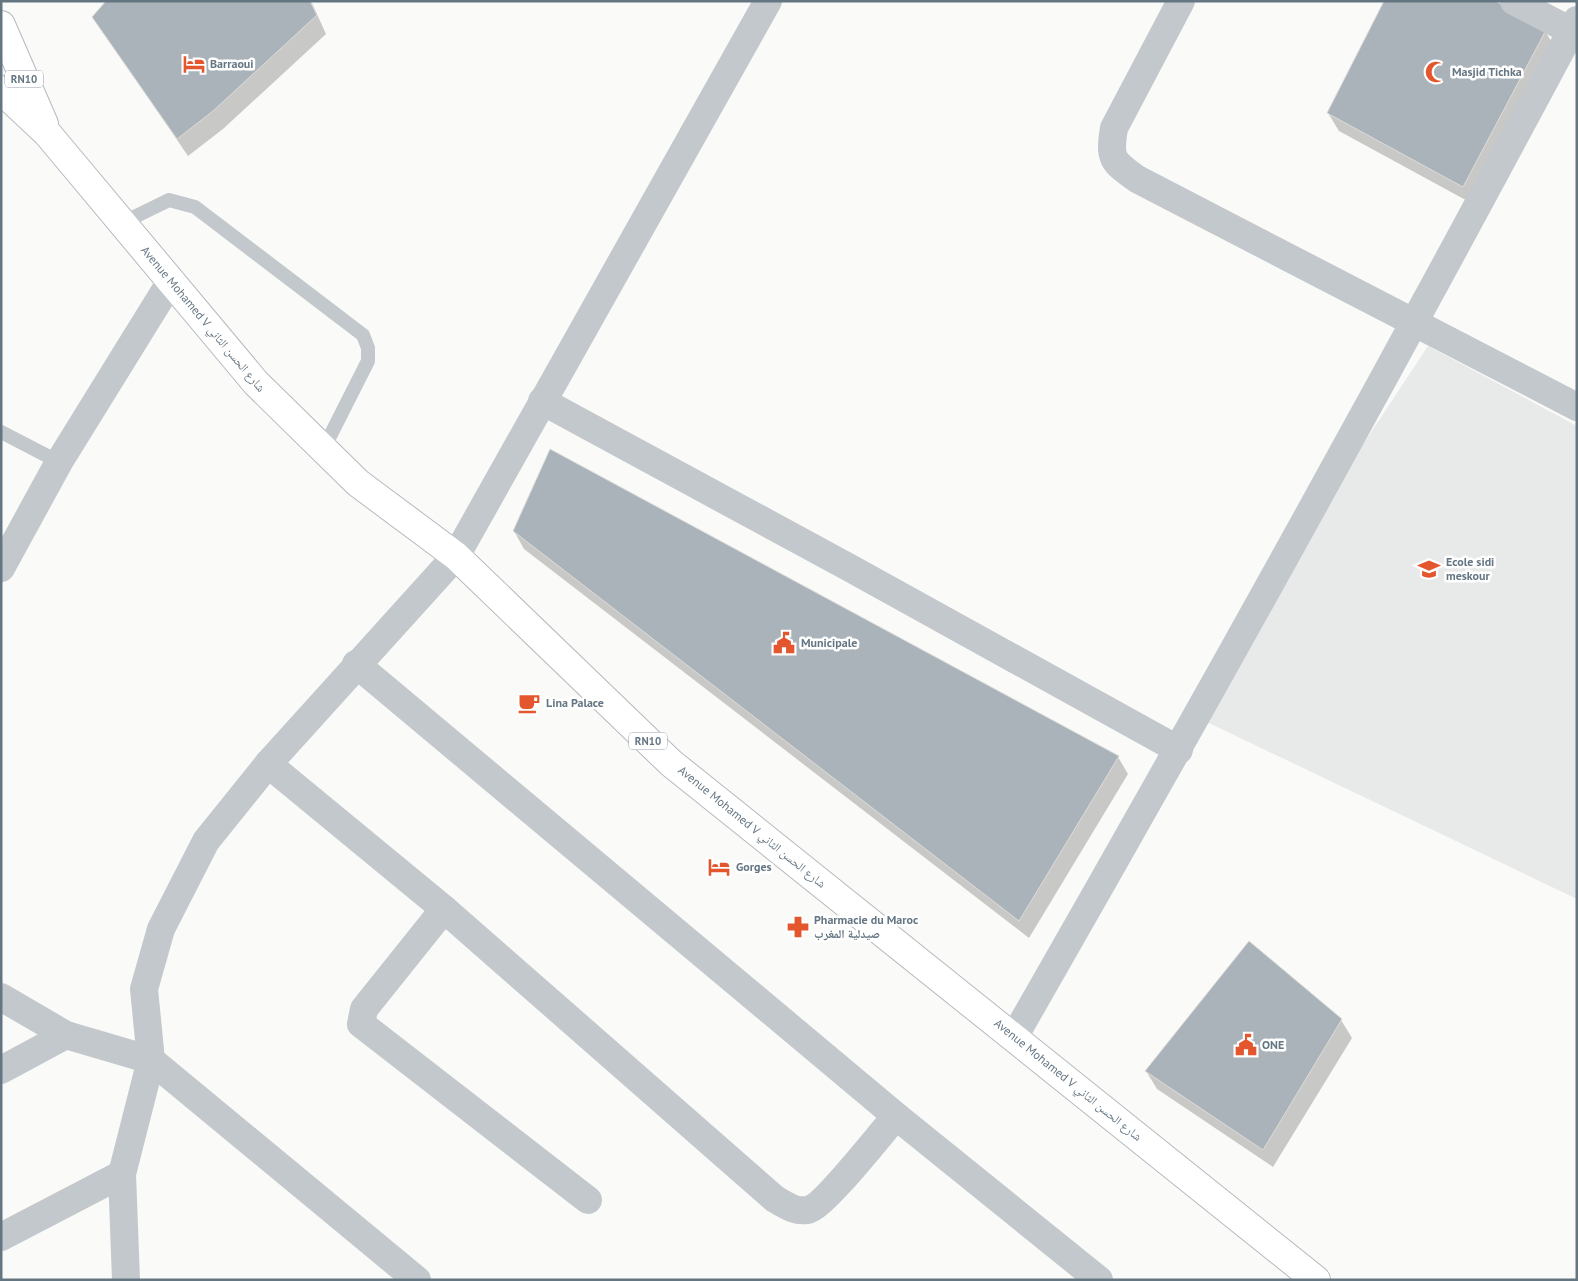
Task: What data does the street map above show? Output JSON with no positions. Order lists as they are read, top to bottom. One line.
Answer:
{"streets":{"main road":["RN10","Avenue Mohamed V شارع الحسن الثاني"]},"places":{"hotel":["Barraoui","Gorges"],"mosque":["Masjid Tichka"],"school or university":["Ecole sidi meskour"],"public building":["Municipale","ONE"],"cafe":["Lina Palace"],"pharmacy":["Pharmacie du Maroc صيدلية المغرب"]}}
